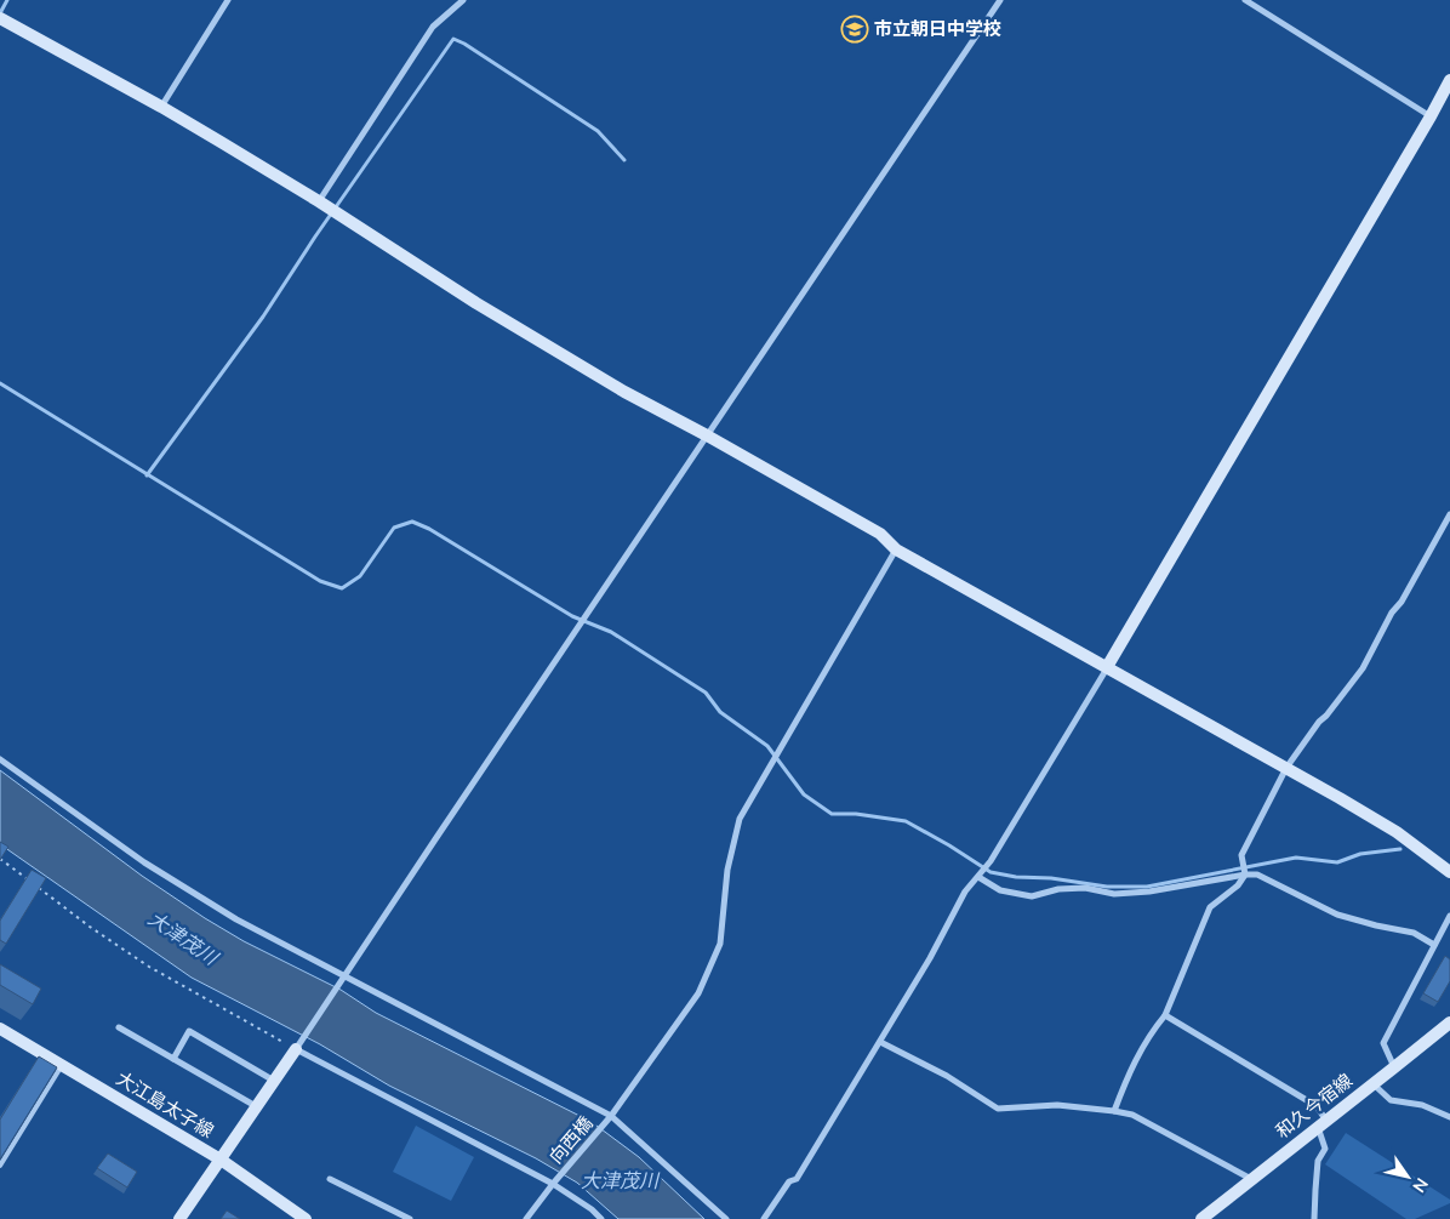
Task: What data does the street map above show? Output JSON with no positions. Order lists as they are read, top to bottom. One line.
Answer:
{"streets":{"street":["大江島太子線","和久今宿線","向西橋"]},"water":["大津茂川"],"places":{"school or university":["市立朝日中学校"]},"north":"bottom right"}
